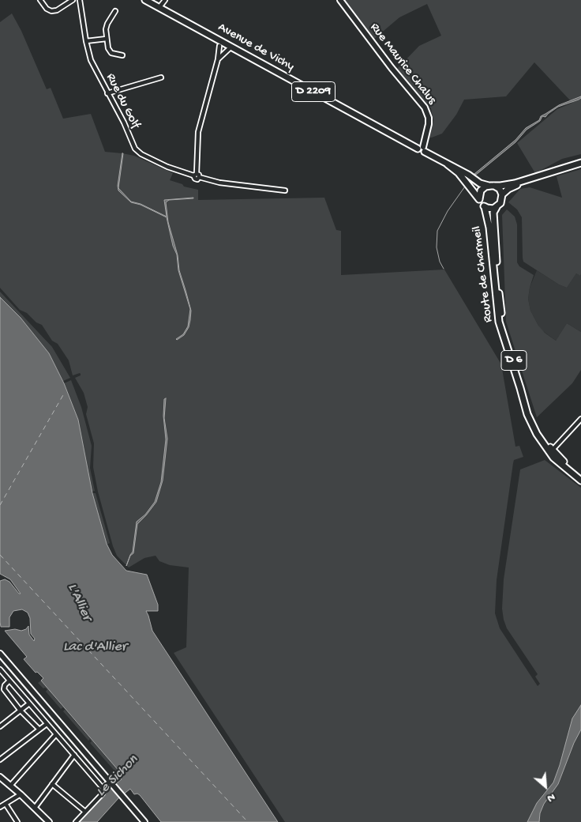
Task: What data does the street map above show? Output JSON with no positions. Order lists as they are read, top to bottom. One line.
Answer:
{"streets":{"main road":["Avenue de Vichy","Rue Maurice Chalus","D 2209","Route de Charmeil","D 6"],"street":["Rue du Golf"]},"crossings":[["Avenue de Vichy","Rue Maurice Chalus"],["Avenue de Vichy","Route de Charmeil"]],"water":["L'Allier","Lac d'Allier","Le Sichon"],"north":"bottom right"}
